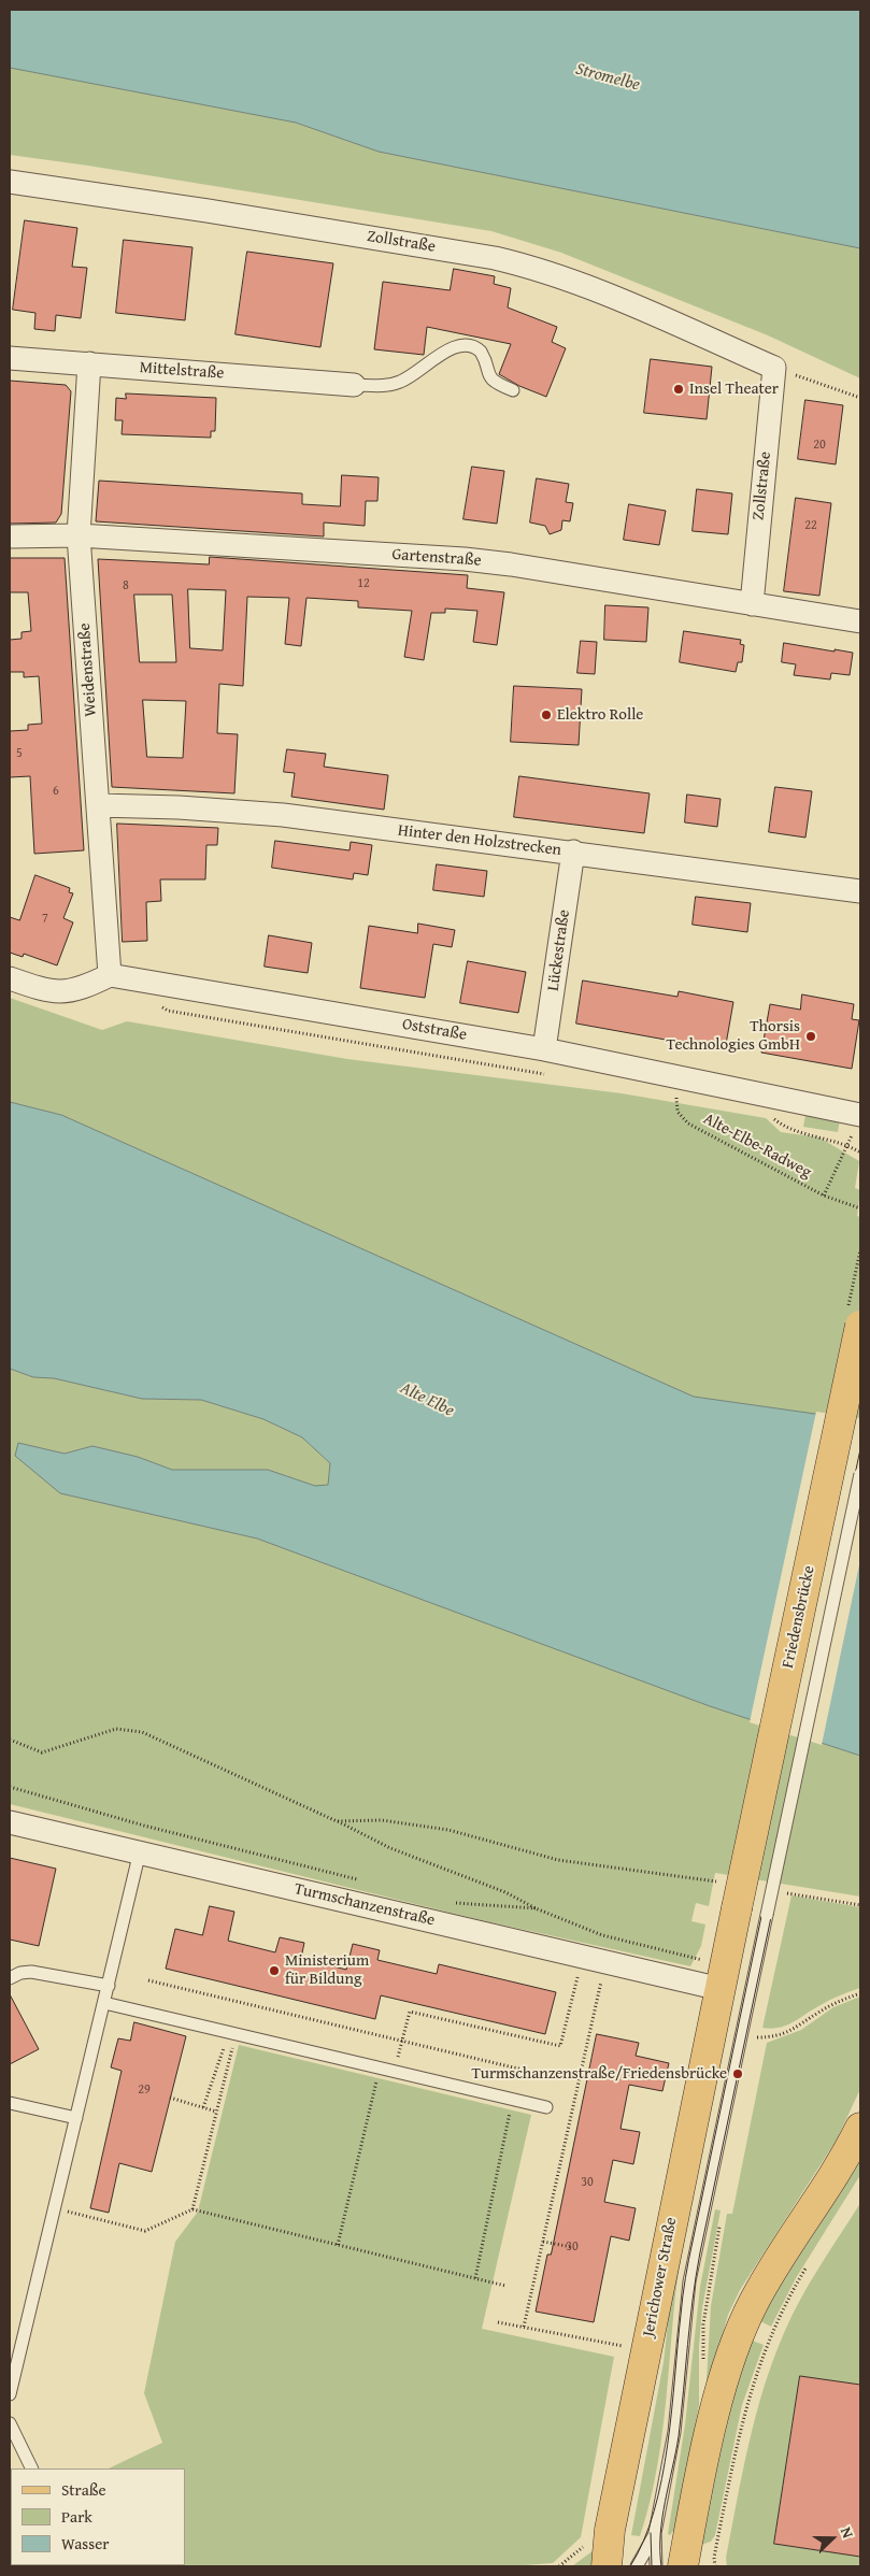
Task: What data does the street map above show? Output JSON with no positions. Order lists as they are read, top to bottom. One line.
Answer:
{"streets":{"main road":["Friedensbrücke","Jerichower Straße"],"street":["Zollstraße","Mittelstraße","Gartenstraße","Weidenstraße","Hinter den Holzstrecken","Lückestraße","Oststraße","Turmschanzenstraße"],"path":["Alte-Elbe-Radweg"]},"crossings":[["Zollstraße","Gartenstraße"],["Mittelstraße","Weidenstraße"],["Gartenstraße","Weidenstraße"],["Weidenstraße","Hinter den Holzstrecken"],["Weidenstraße","Oststraße"],["Hinter den Holzstrecken","Lückestraße"],["Lückestraße","Oststraße"],["Oststraße","Alte-Elbe-Radweg"],["Friedensbrücke","Turmschanzenstraße"],["Friedensbrücke","Jerichower Straße"],["Turmschanzenstraße","Jerichower Straße"]],"water":["Stromelbe","Alte Elbe"],"places":["Insel Theater","Elektro Rolle","Thorsis Technologies GmbH","Ministerium für Bildung","Turmschanzenstraße/Friedensbrücke"],"house_numbers":["20","22","12","8","5","6","7","29","30","30"],"legend":["Straße","Park","Wasser"],"north":"right"}
